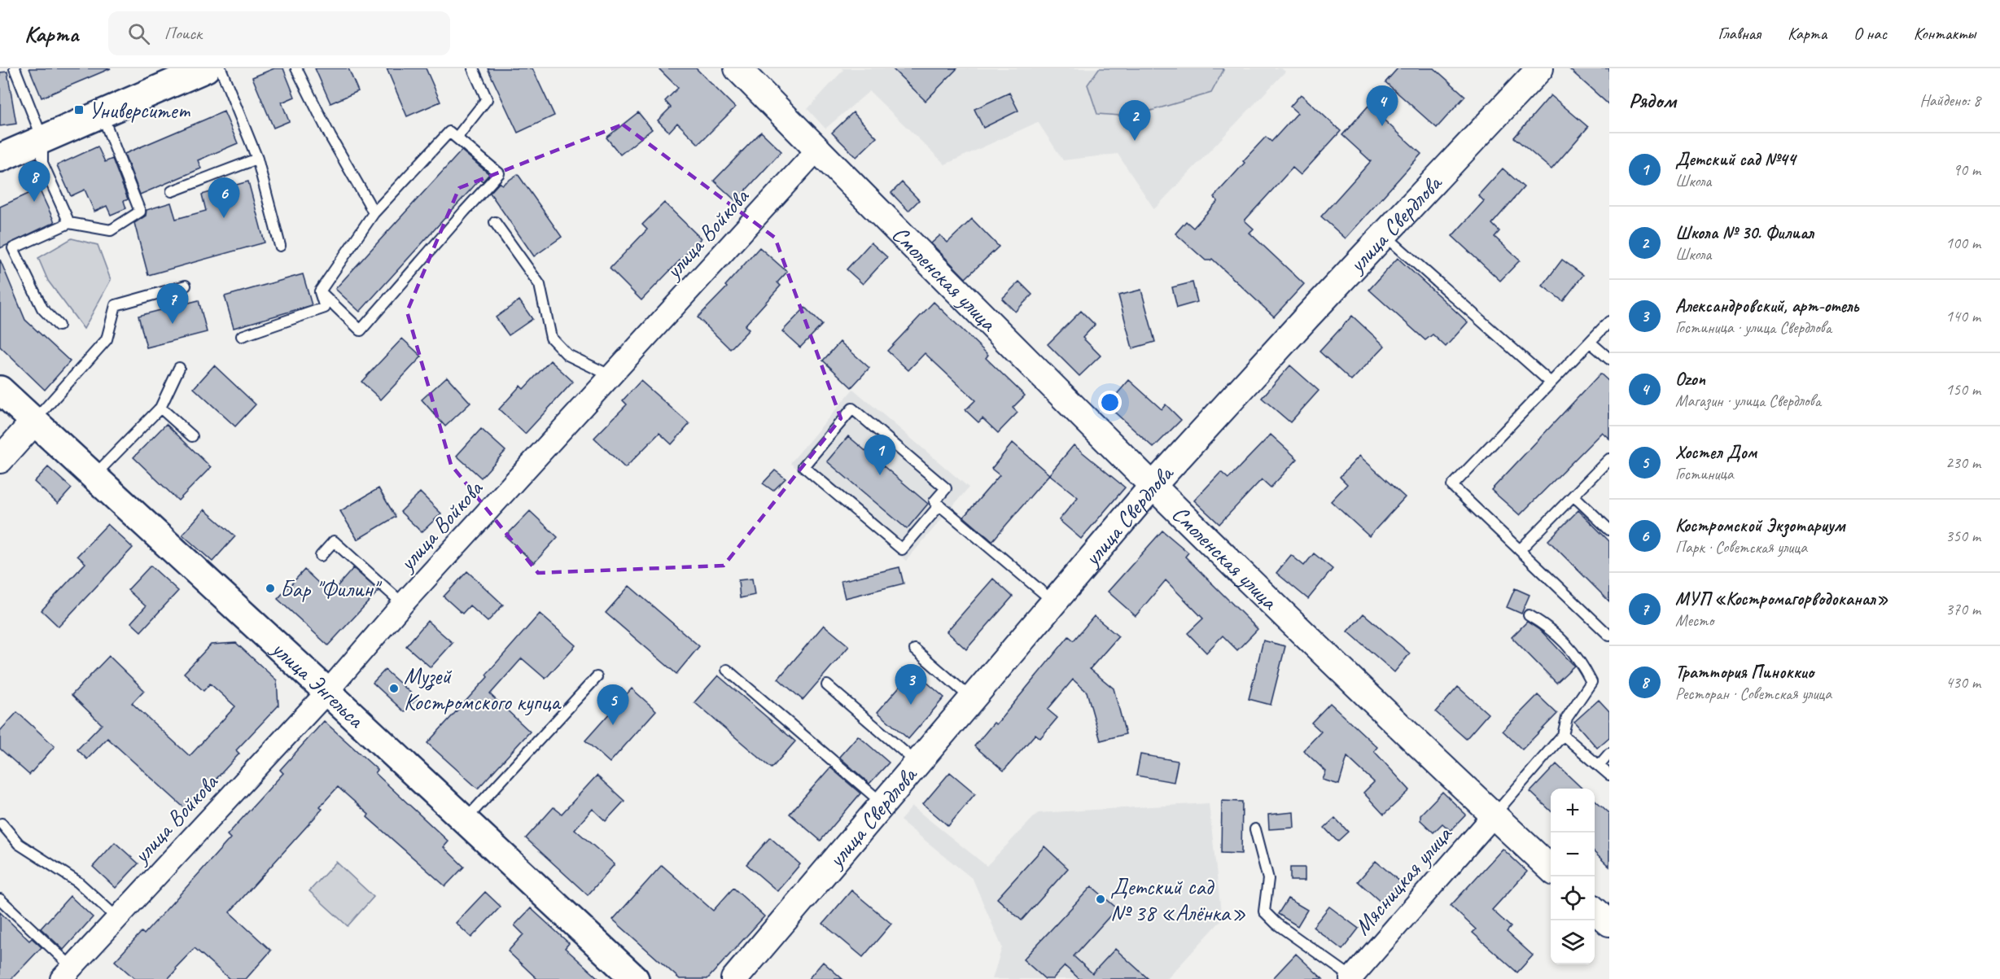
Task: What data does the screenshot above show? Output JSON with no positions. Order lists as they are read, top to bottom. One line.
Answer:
{"streets":{"main road":["улица Энгельса"],"street":["улица Свердлова","улица Войкова","Смоленская улица","Мясницкая улица"]},"crossings":[["улица Свердлова","Смоленская улица"],["улица Войкова","Смоленская улица"],["улица Войкова","улица Энгельса"],["Смоленская улица","Мясницкая улица"]],"places":{"transit":["Университет"],"other":["Бар \"Филин\"","Музей Костромского купца","Детский сад № 38 «Алёнка»"]},"page":{"header":"Карта","search":"Поиск","nav":["Главная","Карта","О нас","Контакты"],"heading":["Рядом","Найдено: 8"],"pins":["4","2","8","6","7","1","3","5"],"list":[{"mark":"1","name":"Детский сад №44","note":"Школа","value":"90 m"},{"mark":"2","name":"Школа № 30. Филиал","note":"Школа","value":"100 m"},{"mark":"3","name":"Александровский, арт-отель","note":"Гостиница · улица Свердлова","value":"140 m"},{"mark":"4","name":"Ozon","note":"Магазин · улица Свердлова","value":"150 m"},{"mark":"5","name":"Хостел Дом","note":"Гостиница","value":"230 m"},{"mark":"6","name":"Костромской Экзотариум","note":"Парк · Советская улица","value":"350 m"},{"mark":"7","name":"МУП «Костромагорводоканал»","note":"Место","value":"370 m"},{"mark":"8","name":"Траттория Пиноккио","note":"Ресторан · Советская улица","value":"430 m"}],"map_buttons":["+","−"]}}
